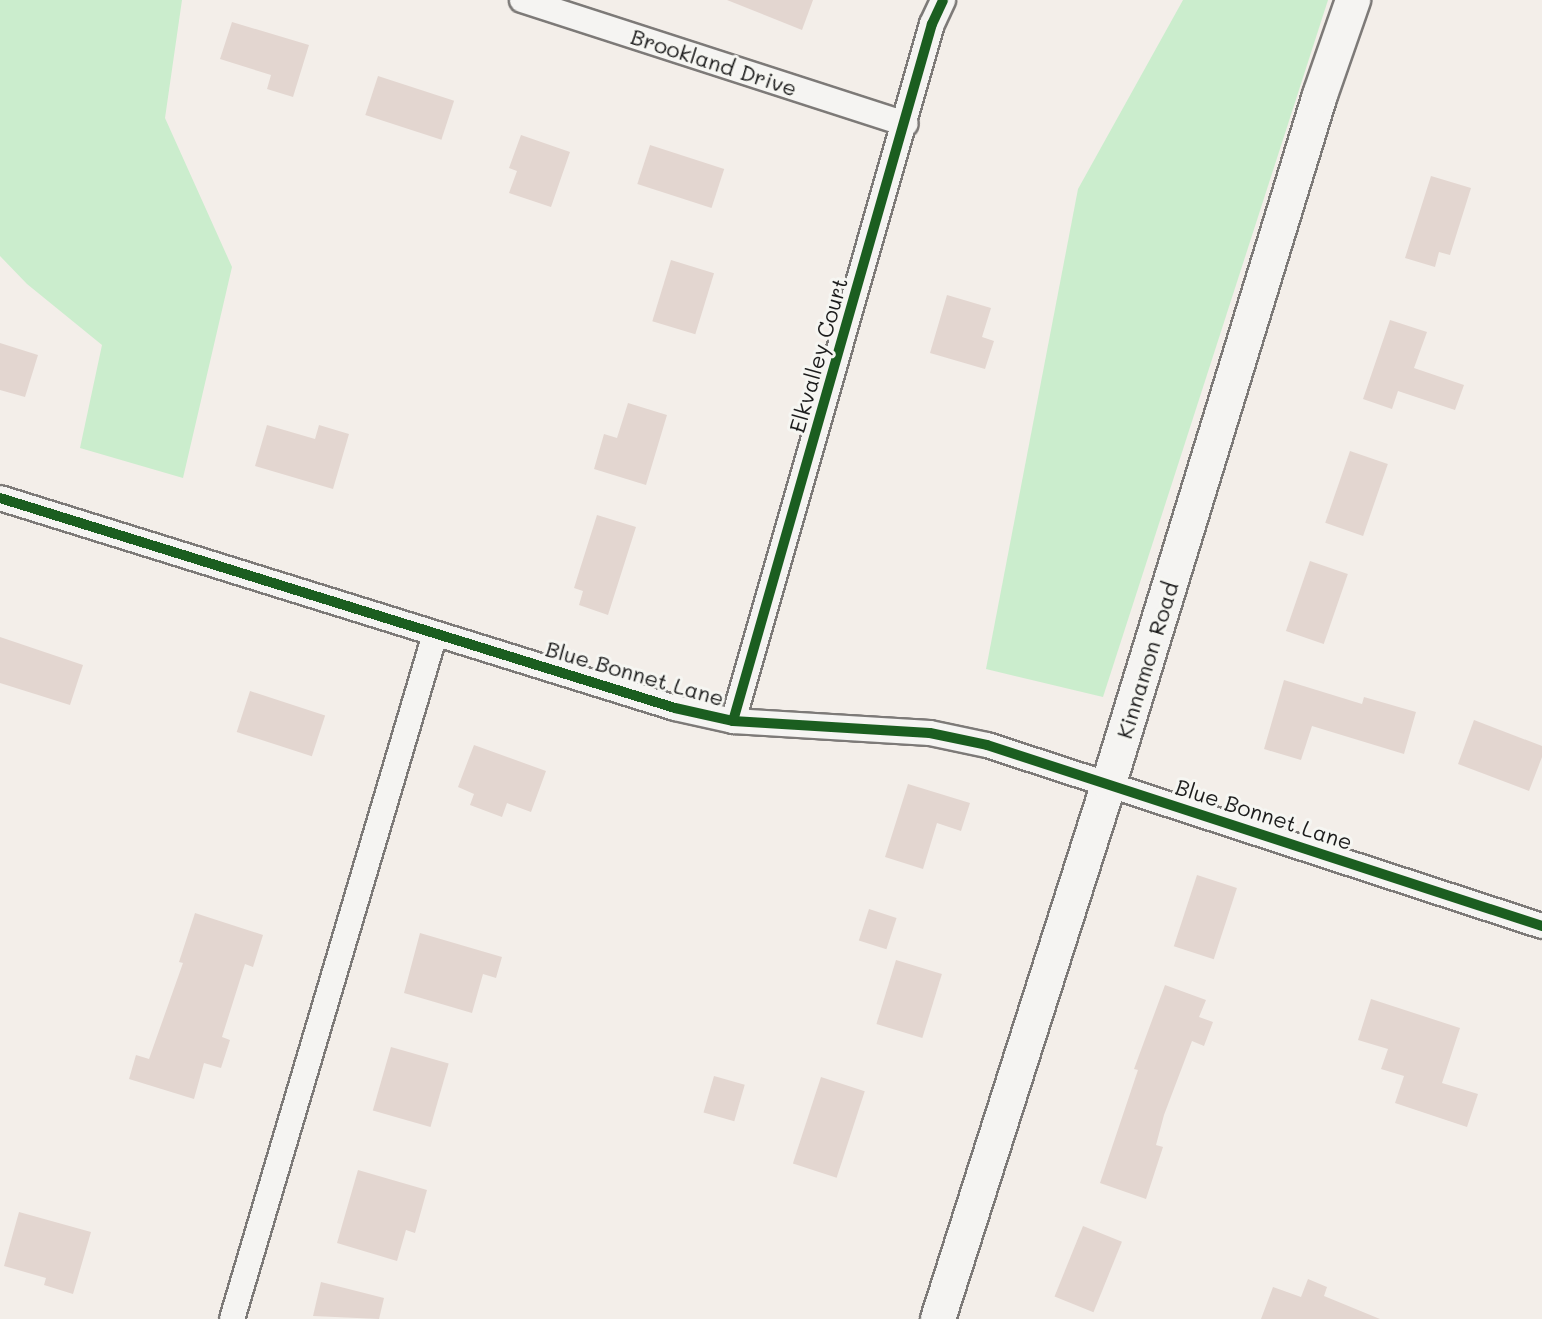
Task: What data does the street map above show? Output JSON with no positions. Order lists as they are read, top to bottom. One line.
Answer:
{"streets":{"main road":["Kinnamon Road"],"street":["Brookland Drive","Elkvalley Court","Blue Bonnet Lane"]},"crossings":[["Brookland Drive","Elkvalley Court"],["Elkvalley Court","Blue Bonnet Lane"],["Kinnamon Road","Blue Bonnet Lane"]]}
